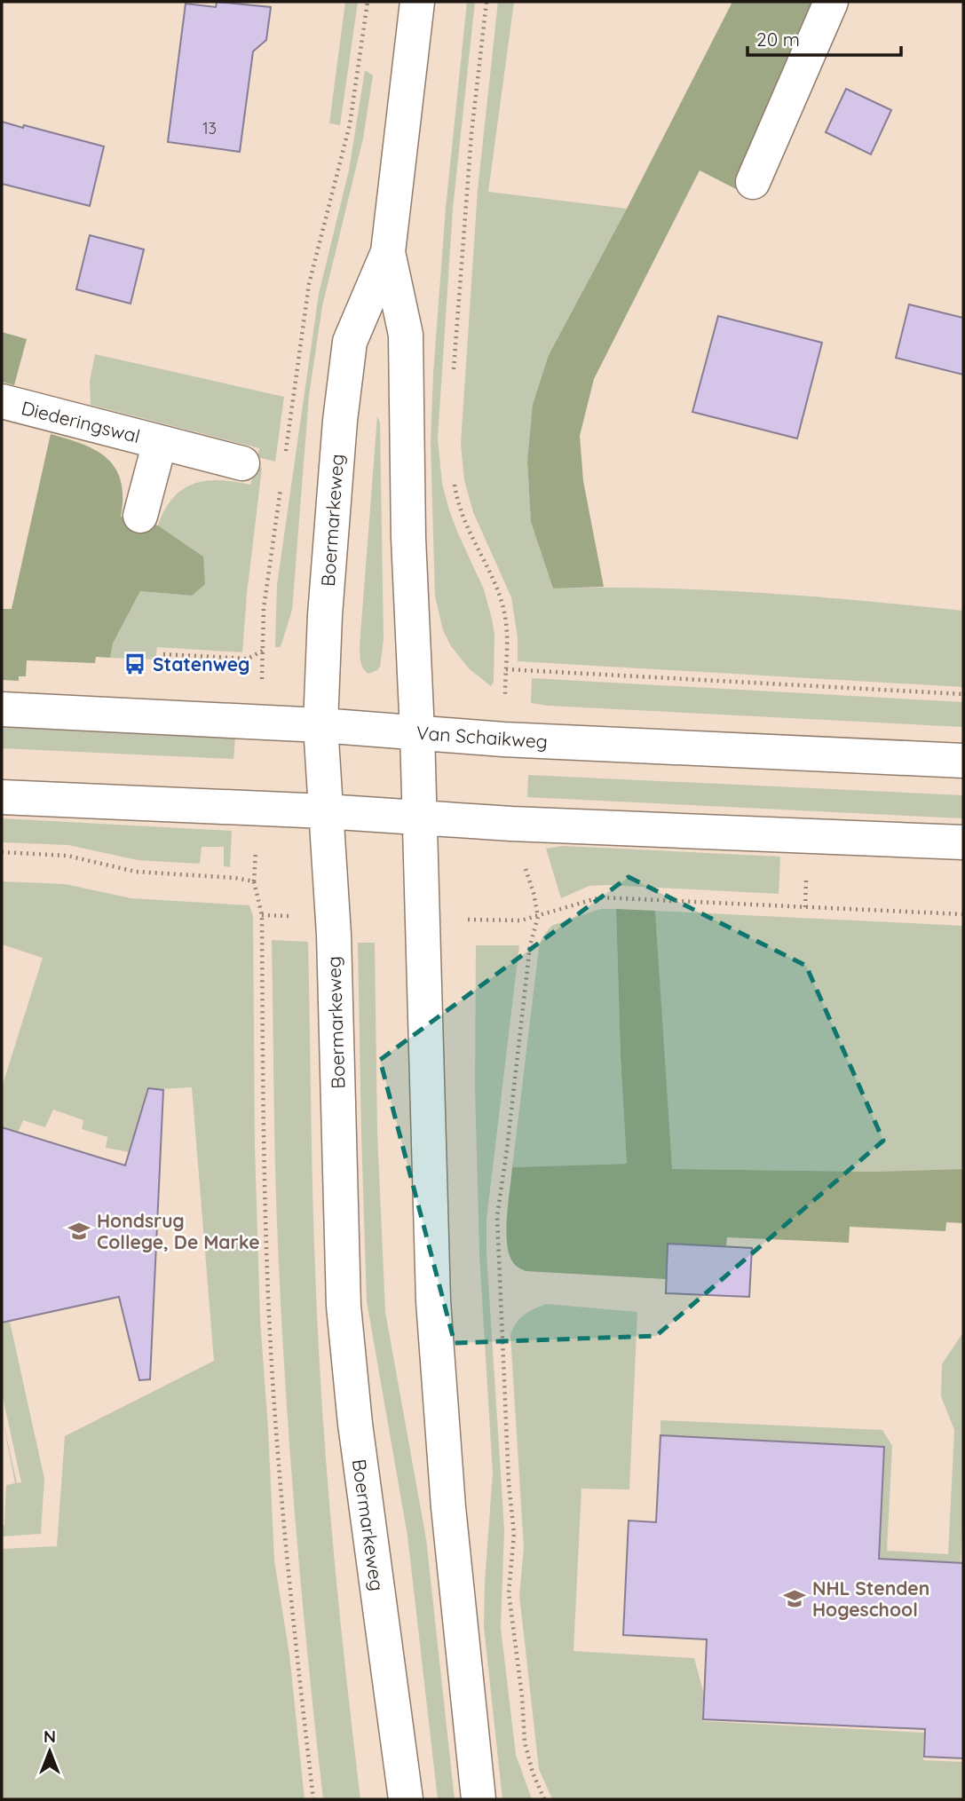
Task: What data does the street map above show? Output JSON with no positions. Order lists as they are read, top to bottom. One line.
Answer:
{"streets":{"street":["Diederingswal","Boermarkeweg","Van Schaikweg"]},"crossings":[["Boermarkeweg","Van Schaikweg"]],"places":{"bus stop":["Statenweg"],"school or university":["Hondsrug College, De Marke","NHL Stenden Hogeschool"]},"house_numbers":["13"],"scale_bar":"20 m","north":"top"}
